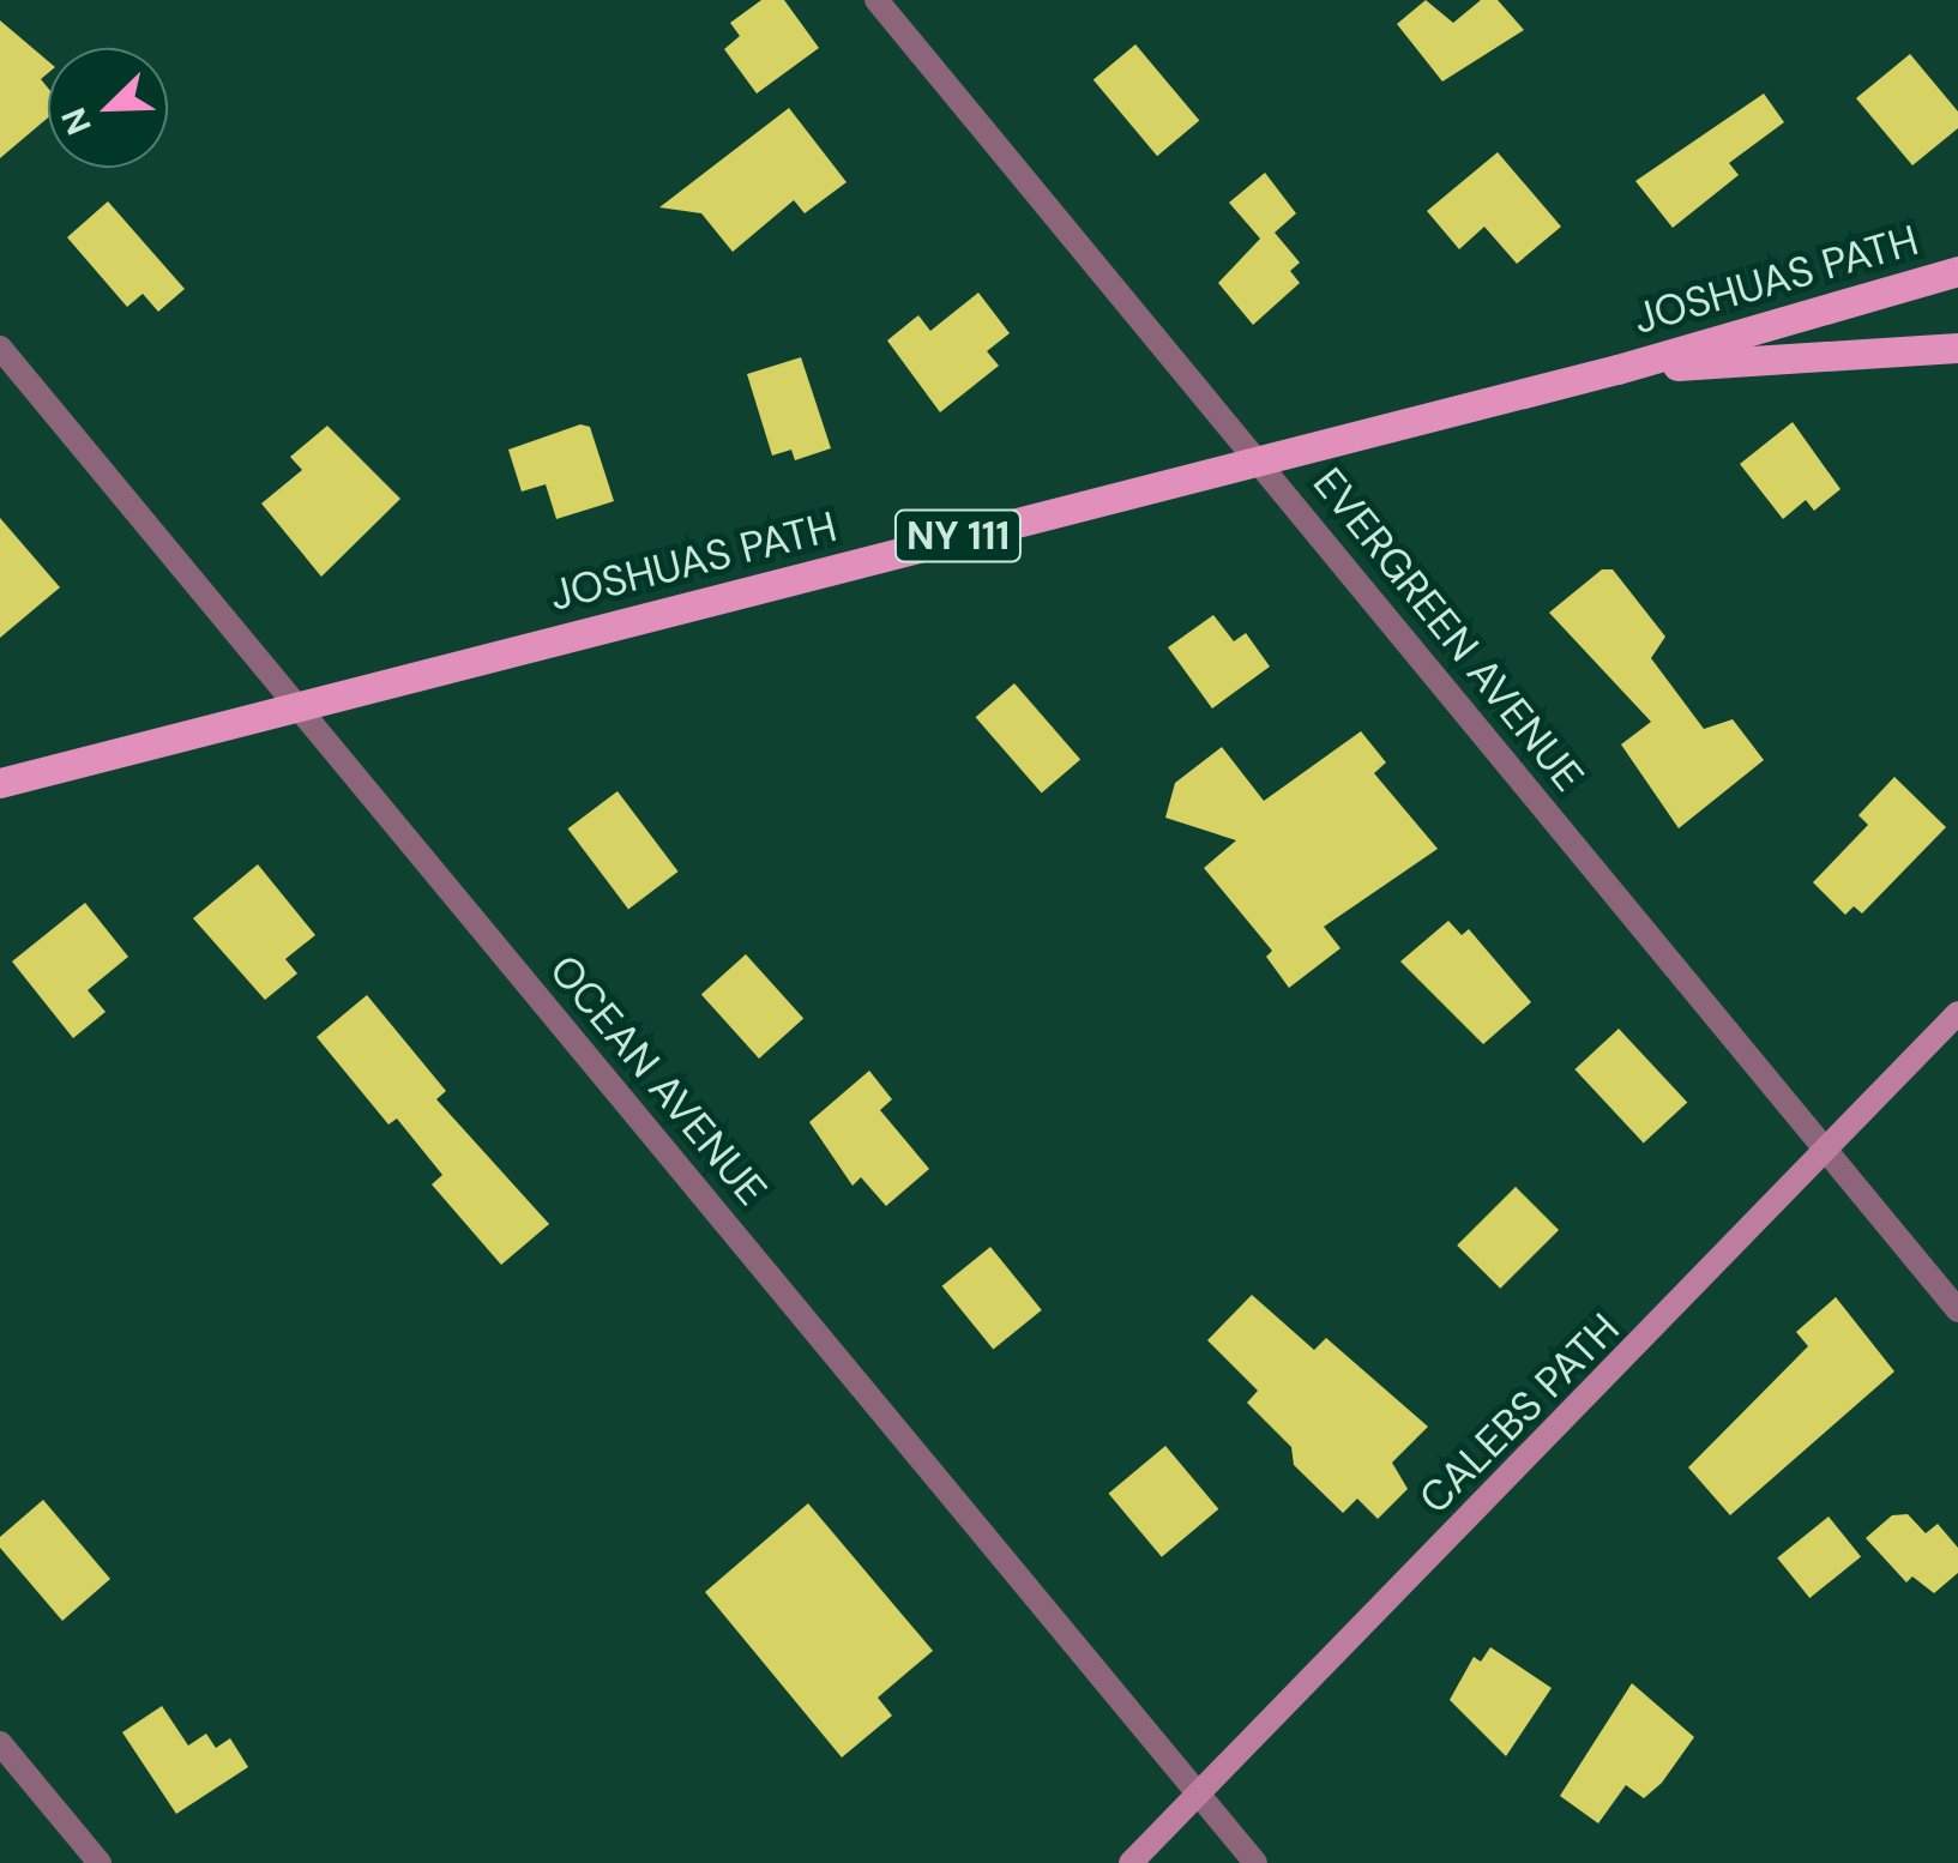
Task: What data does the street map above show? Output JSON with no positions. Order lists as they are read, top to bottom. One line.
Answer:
{"streets":{"main road":["JOSHUAS PATH","NY 111"],"street":["EVERGREEN AVENUE","OCEAN AVENUE","CALEBS PATH"]},"crossings":[["JOSHUAS PATH","EVERGREEN AVENUE"],["JOSHUAS PATH","OCEAN AVENUE"],["EVERGREEN AVENUE","CALEBS PATH"],["OCEAN AVENUE","CALEBS PATH"]],"north":"bottom left"}
